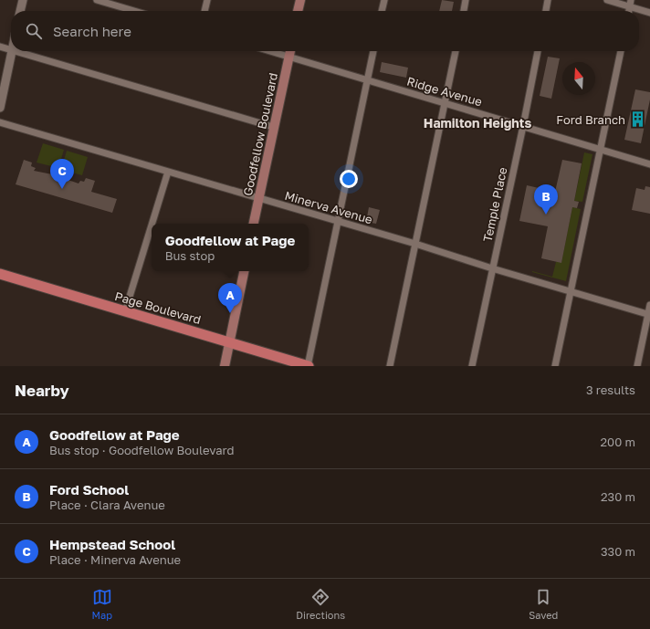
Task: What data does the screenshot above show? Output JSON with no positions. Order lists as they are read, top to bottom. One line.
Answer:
{"streets":{"main road":["Goodfellow Boulevard","Page Boulevard"],"street":["Ridge Avenue","Temple Place","Minerva Avenue"]},"crossings":[["Ridge Avenue","Goodfellow Boulevard"],["Ridge Avenue","Temple Place"],["Goodfellow Boulevard","Minerva Avenue"],["Temple Place","Minerva Avenue"]],"districts":["Hamilton Heights"],"places":{"building":["Ford Branch"]},"north":"top","page":{"search":"Search here","pins":["C","B","A"],"popup":["Goodfellow at Page","Bus stop"],"heading":["Nearby","3 results"],"list":[{"mark":"A","name":"Goodfellow at Page","note":"Bus stop · Goodfellow Boulevard","value":"200 m"},{"mark":"B","name":"Ford School","note":"Place · Clara Avenue","value":"230 m"},{"mark":"C","name":"Hempstead School","note":"Place · Minerva Avenue","value":"330 m"}],"nav":["Map","Directions","Saved"]}}
